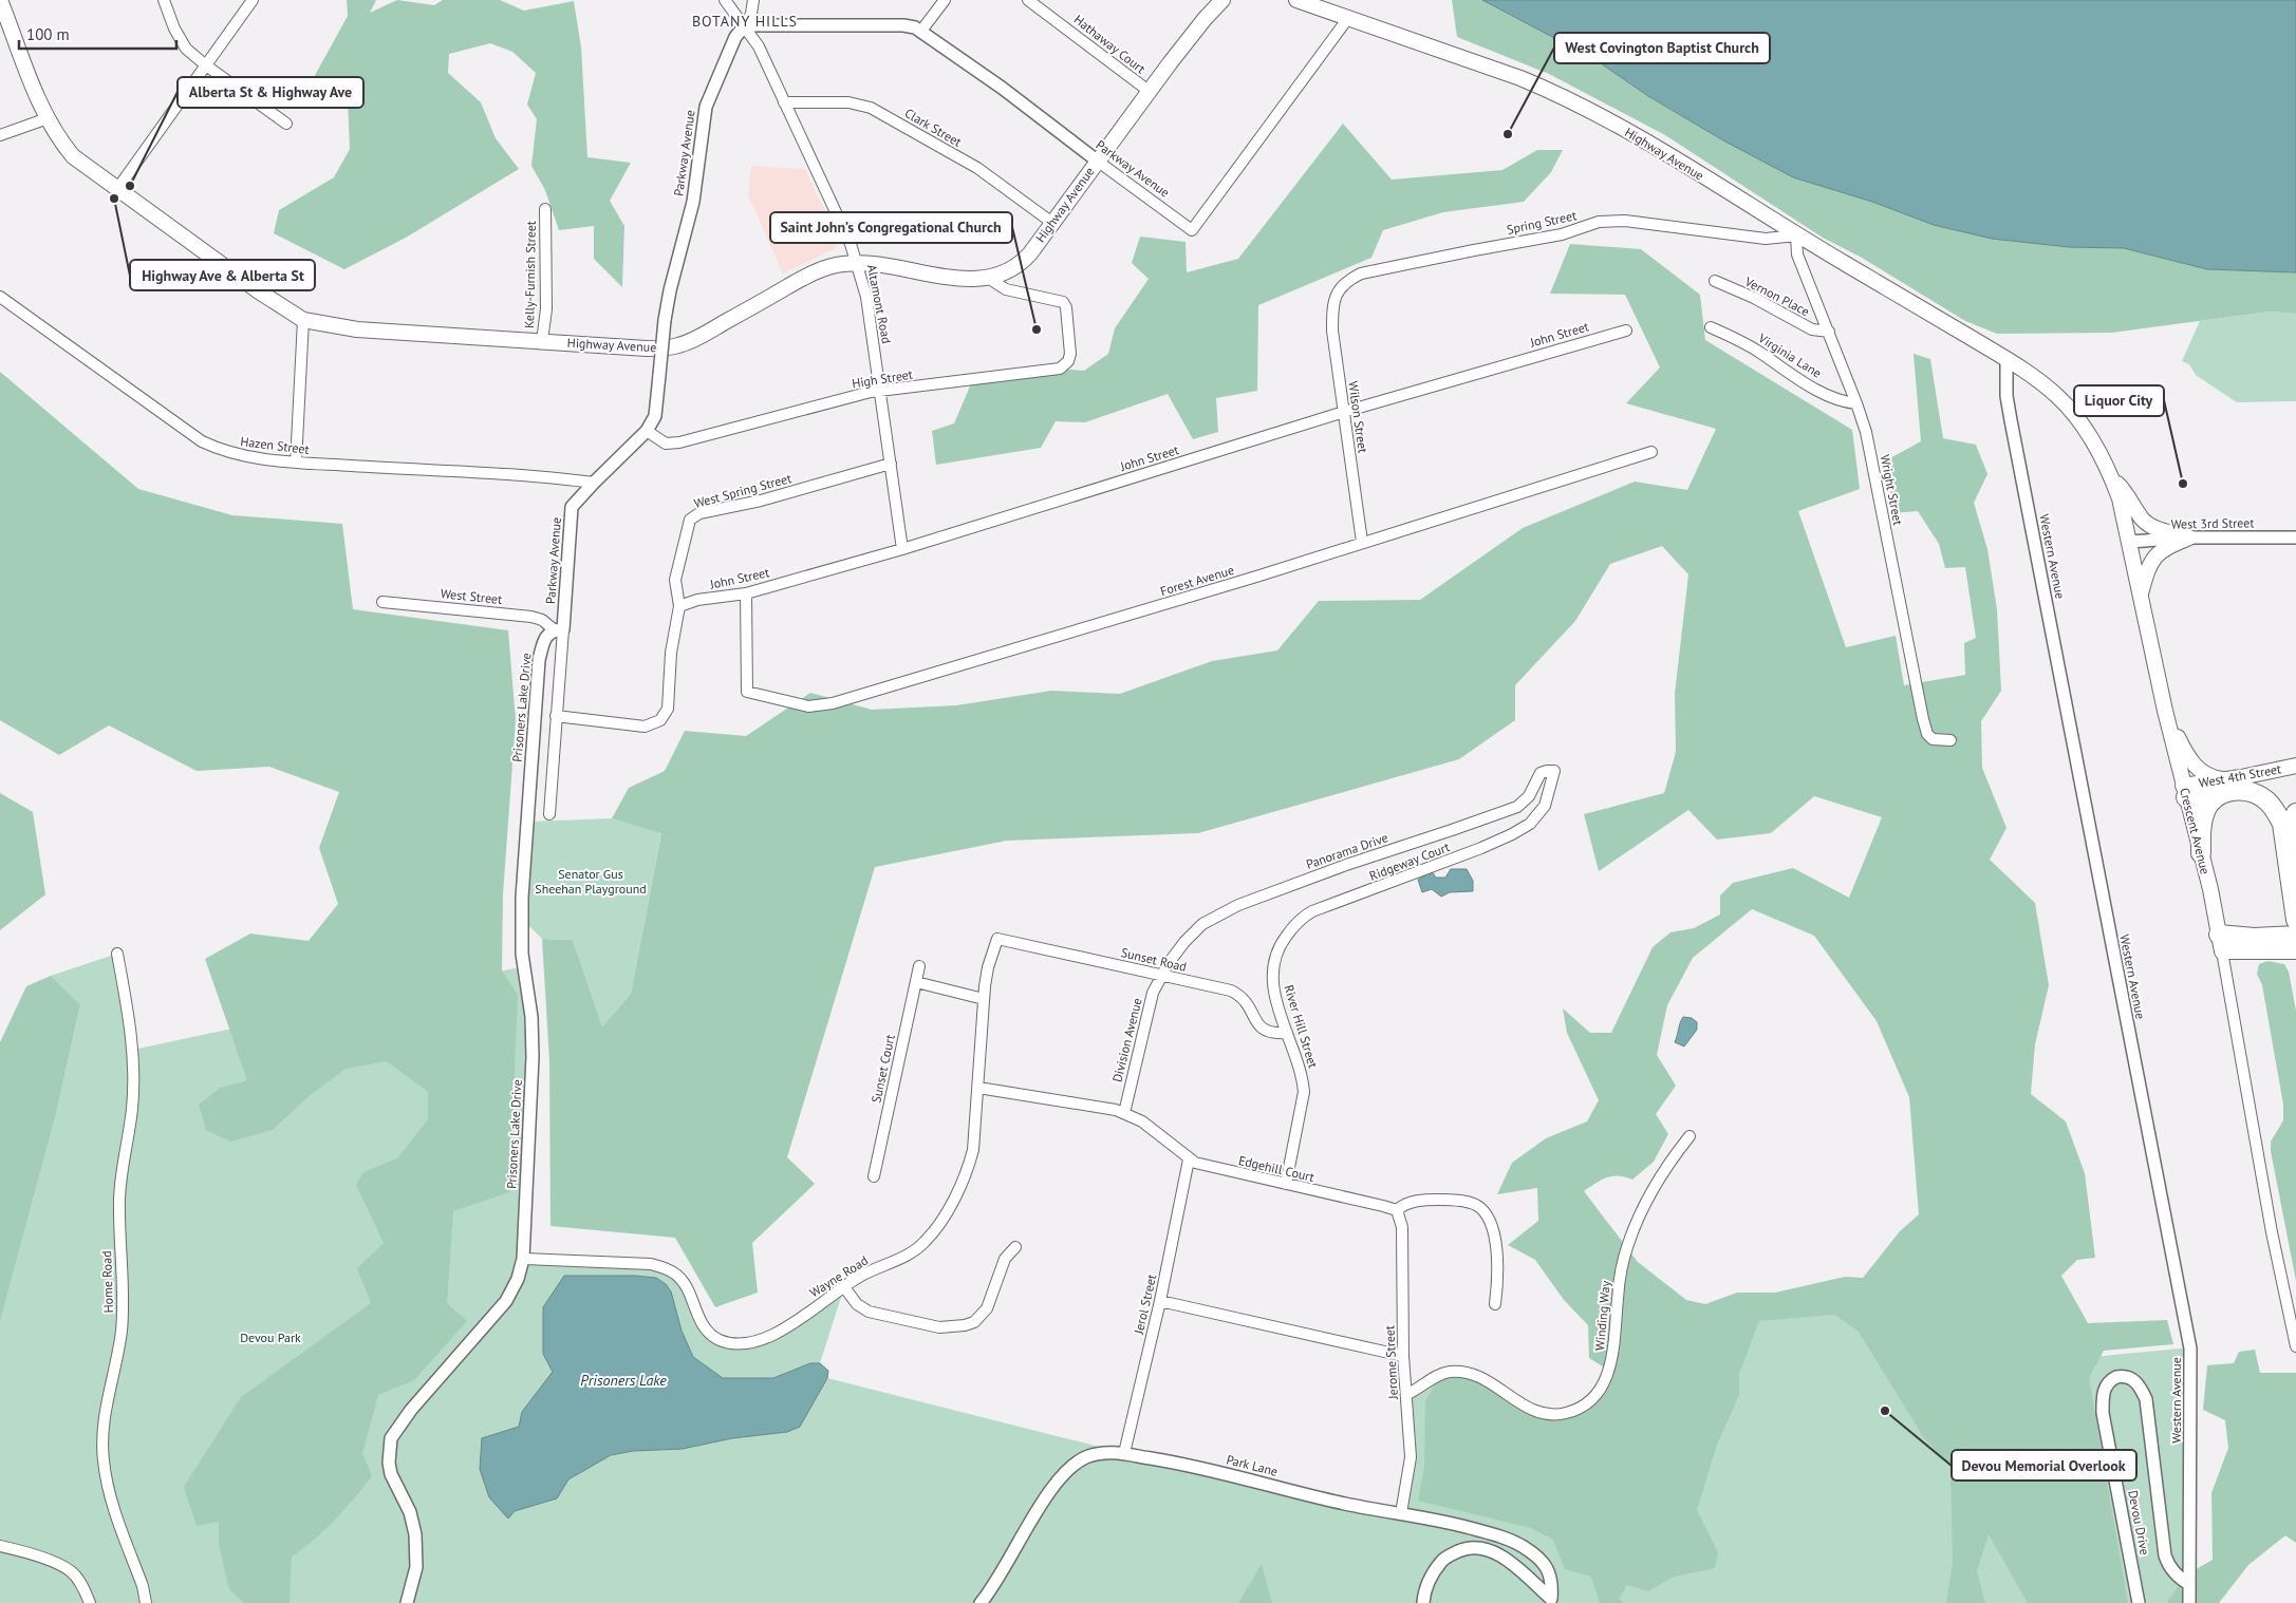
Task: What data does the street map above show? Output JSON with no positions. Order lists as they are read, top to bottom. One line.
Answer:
{"streets":{"main road":["Highway Avenue","West 4th Street","Crescent Avenue"],"street":["Hathaway Court","Clark Street","Parkway Avenue","Spring Street","Kelly-Furnish Street","Vernon Place","Altamont Road","John Street","Virginia Lane","High Street","Wilson Street","Hazen Street","Wright Street","West Spring Street","West 3rd Street","Western Avenue","Forest Avenue","West Street","Prisoners Lake Drive","Panorama Drive","Ridgeway Court","Sunset Road","River Hill Street","Division Avenue","Sunset Court","Edgehill Court","Wayne Road","Home Road","Jerol Street","Winding Way","Jerome Street","Park Lane","Devou Drive"]},"crossings":[["Hathaway Court","Highway Avenue"],["Clark Street","Highway Avenue"],["Clark Street","Altamont Road"],["Parkway Avenue","Highway Avenue"],["Parkway Avenue","Altamont Road"],["Parkway Avenue","High Street"],["Parkway Avenue","Hazen Street"],["Parkway Avenue","West Spring Street"],["Parkway Avenue","West Street"],["Parkway Avenue","Prisoners Lake Drive"],["Highway Avenue","Spring Street"],["Highway Avenue","Kelly-Furnish Street"],["Highway Avenue","Altamont Road"],["Highway Avenue","High Street"],["Highway Avenue","Wright Street"],["Highway Avenue","Western Avenue"],["Highway Avenue","Crescent Avenue"],["Spring Street","Wilson Street"],["Spring Street","Wright Street"],["Vernon Place","Wright Street"],["Altamont Road","John Street"],["Altamont Road","High Street"],["Altamont Road","West Spring Street"],["John Street","Wilson Street"],["John Street","West Spring Street"],["John Street","Forest Avenue"],["Virginia Lane","Wright Street"],["Wilson Street","Forest Avenue"],["West 3rd Street","Crescent Avenue"],["Western Avenue","Crescent Avenue"],["Western Avenue","Devou Drive"],["West Street","Prisoners Lake Drive"],["Prisoners Lake Drive","Wayne Road"],["Panorama Drive","Ridgeway Court"],["Panorama Drive","Sunset Road"],["Panorama Drive","Division Avenue"],["Ridgeway Court","River Hill Street"],["Sunset Road","River Hill Street"],["Sunset Road","Division Avenue"],["Sunset Road","Wayne Road"],["River Hill Street","Edgehill Court"],["Division Avenue","Edgehill Court"],["Edgehill Court","Wayne Road"],["Edgehill Court","Jerol Street"],["Edgehill Court","Jerome Street"],["Jerol Street","Park Lane"],["Winding Way","Jerome Street"],["Jerome Street","Park Lane"]],"districts":["BOTANY HILLS"],"water":["Prisoners Lake"],"parks":["Senator Gus Sheehan Playground","Devou Park"],"places":["West Covington Baptist Church","Alberta St & Highway Ave","Highway Ave & Alberta St","Saint John’s Congregational Church","Liquor City","Devou Memorial Overlook"],"scale_bar":"100 m"}
